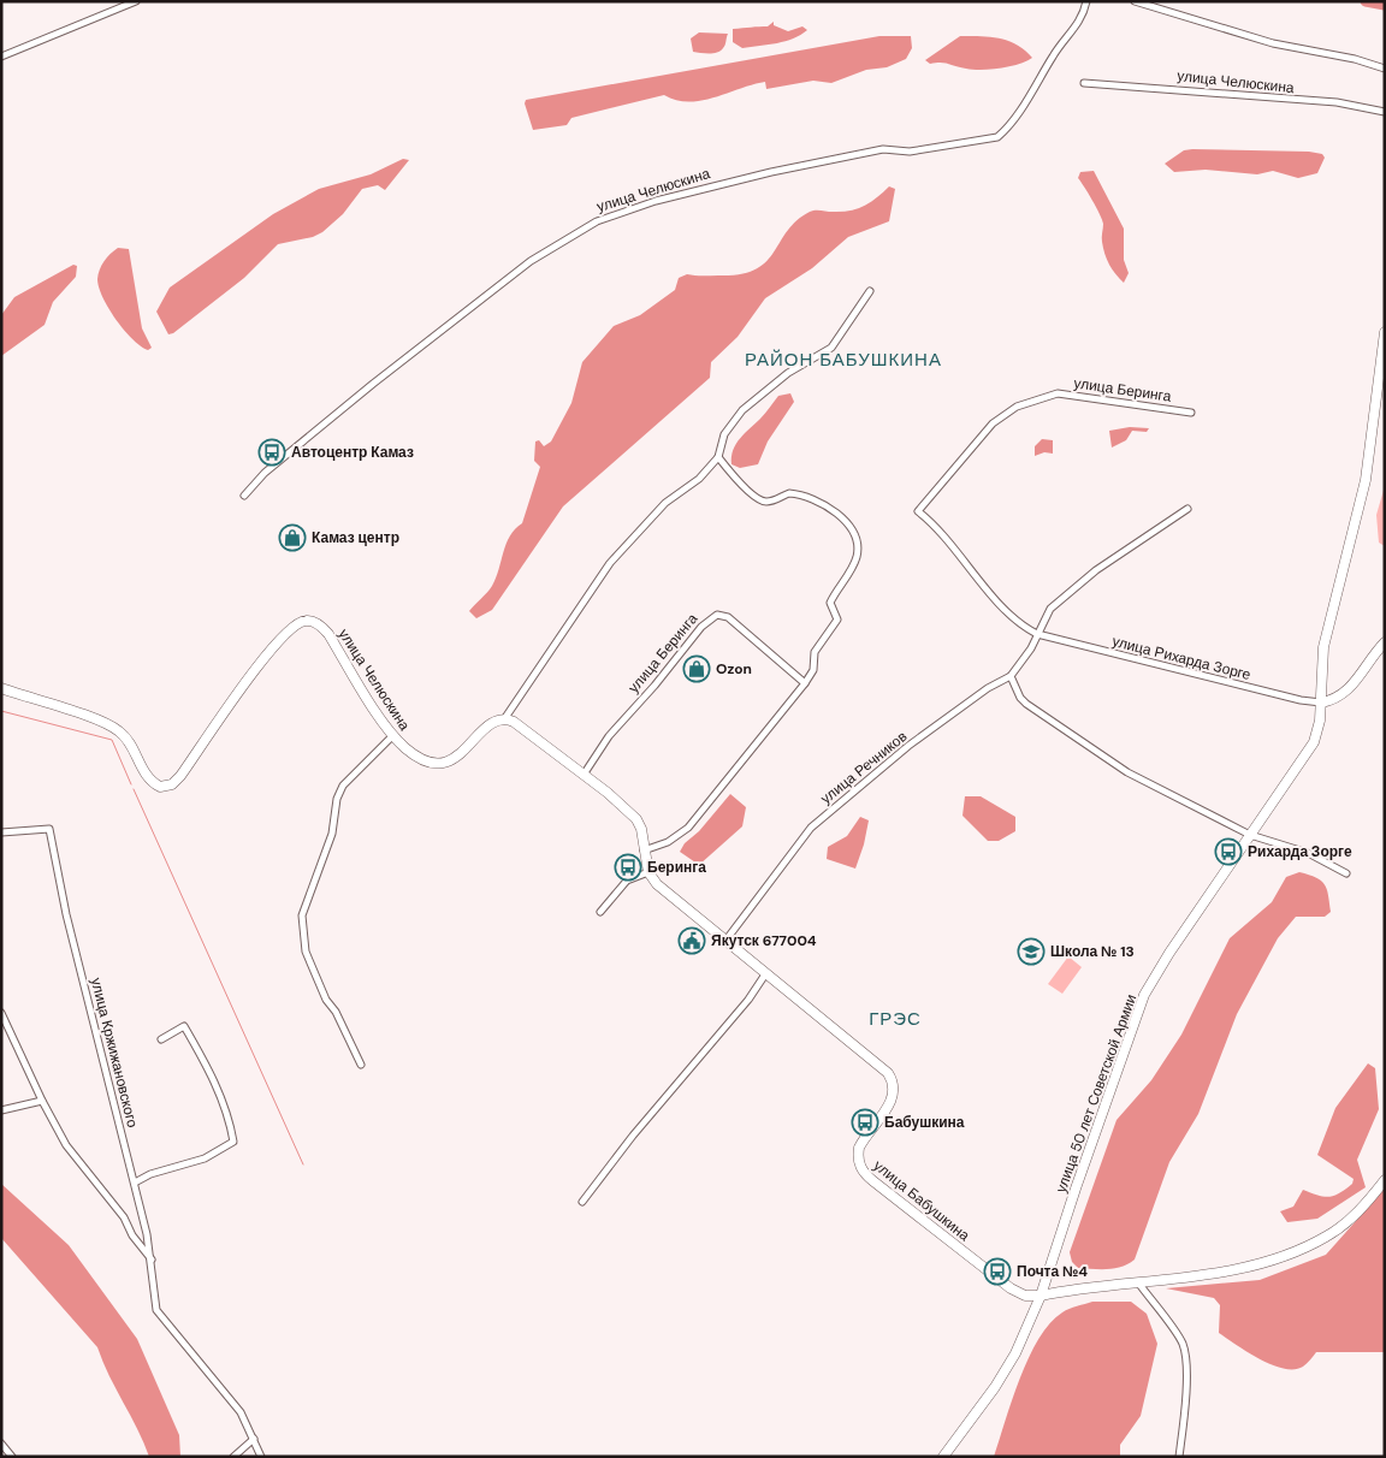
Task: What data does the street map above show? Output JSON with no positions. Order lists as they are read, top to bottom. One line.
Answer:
{"streets":{"street":["улица Челюскина","улица Беринга","улица Рихарда Зорге","улица Речников","улица Кржижановского","улица 50 лет Советской Армии","улица Бабушкина"]},"crossings":[["улица Беринга","улица Рихарда Зорге"],["улица Рихарда Зорге","улица Речников"],["улица Рихарда Зорге","улица 50 лет Советской Армии"],["улица Речников","улица Бабушкина"],["улица 50 лет Советской Армии","улица Бабушкина"]],"districts":["РАЙОН БАБУШКИНА","ГРЭС"],"places":{"bus stop":["Автоцентр Камаз","Рихарда Зорге","Беринга","Бабушкина","Почта №4"],"shop":["Камаз центр","Ozon"],"public building":["Якутск 677004"],"school or university":["Школа № 13"]}}
